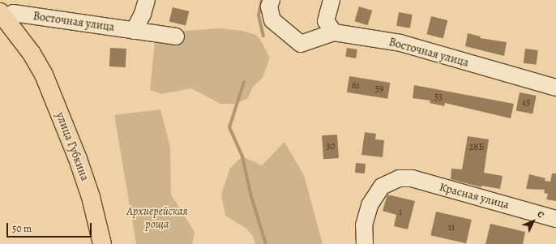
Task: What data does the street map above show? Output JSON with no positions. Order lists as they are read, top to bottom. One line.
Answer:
{"streets":{"main road":["улица Губкина"],"street":["Восточная улица","Красная улица"]},"crossings":[["Восточная улица","улица Губкина"]],"parks":["Архиерейская роща"],"house_numbers":["61","59","53","45","30","28Б","1","11"],"scale_bar":"50 m","north":"top right"}
